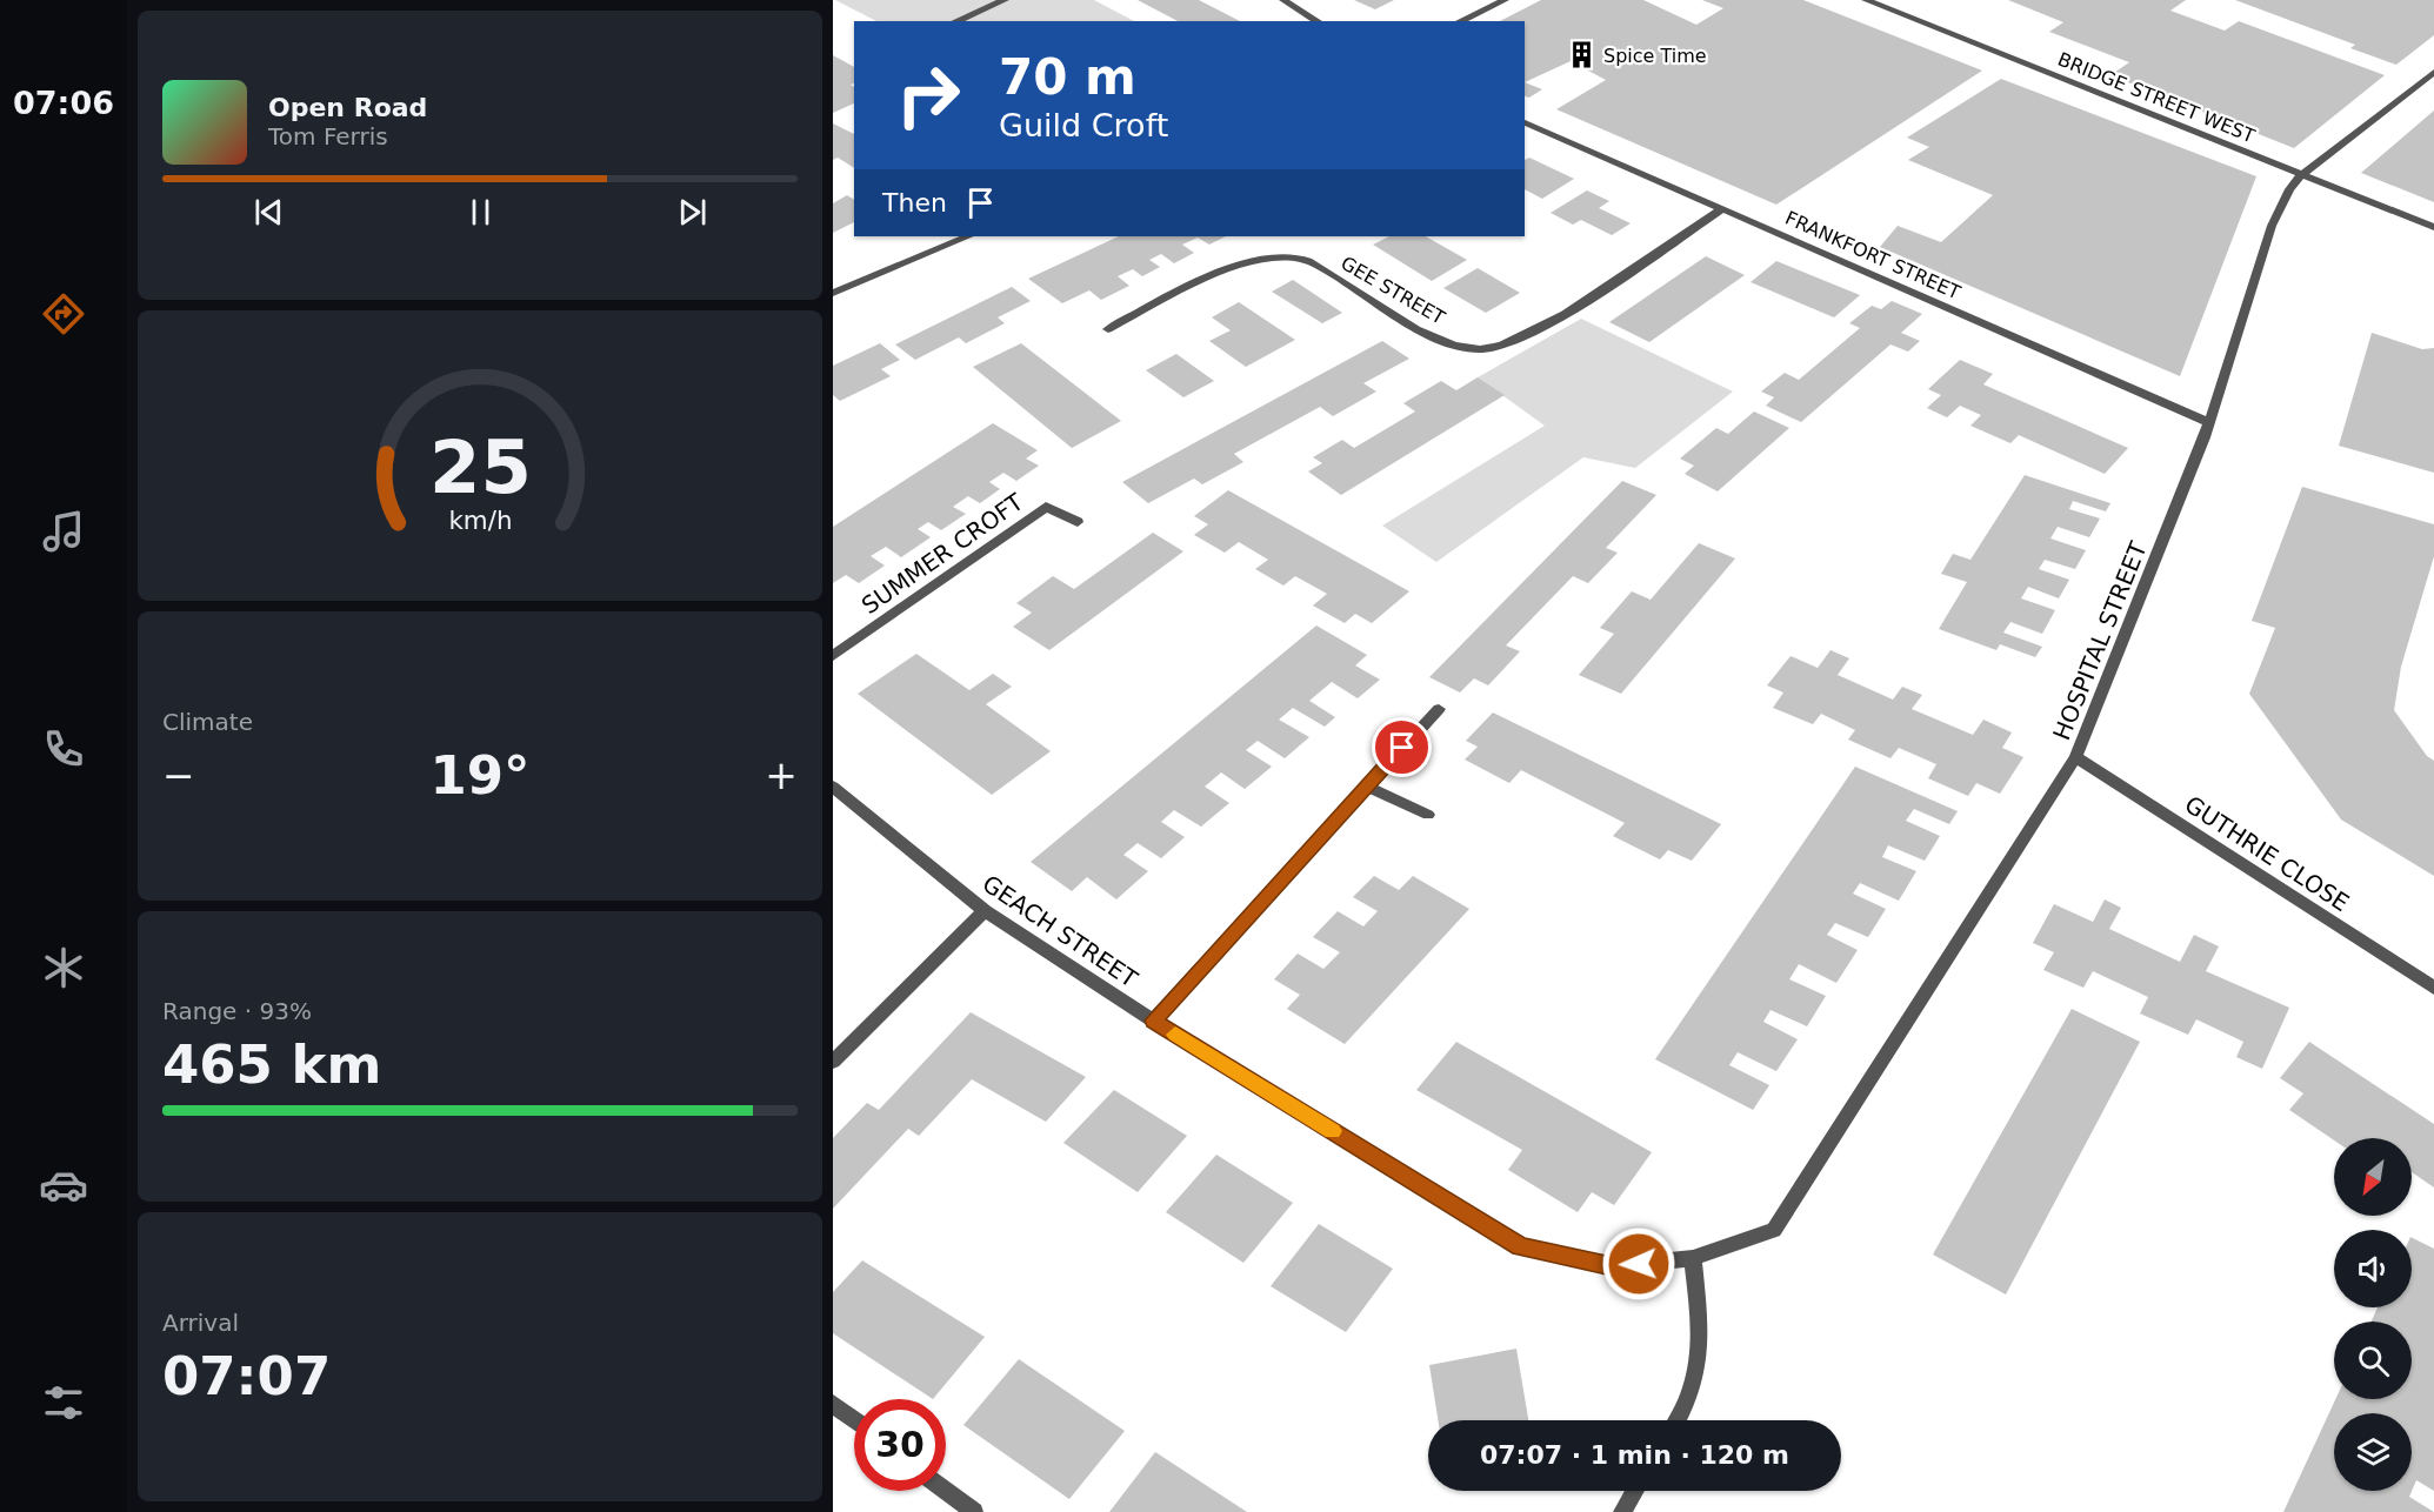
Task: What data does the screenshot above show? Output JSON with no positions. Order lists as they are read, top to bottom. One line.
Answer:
{"streets":{"street":["BRIDGE STREET WEST","FRANKFORT STREET","GEE STREET","SUMMER CROFT","HOSPITAL STREET","GUTHRIE CLOSE","GEACH STREET"]},"crossings":[["BRIDGE STREET WEST","HOSPITAL STREET"],["FRANKFORT STREET","GEE STREET"],["FRANKFORT STREET","HOSPITAL STREET"],["HOSPITAL STREET","GUTHRIE CLOSE"],["HOSPITAL STREET","GEACH STREET"]],"places":{"building":["Spice Time"]},"north":"bottom left","page":{"tabs":"07:06","turn":["70 m","Guild Croft"],"song":["Open Road","Tom Ferris"],"then":"Then","tile":["Climate",["Range · 93%","465 km"],["Arrival","07:07"]],"heat":["−","19°","+"],"limit":"30","trip":"07:07 · 1 min · 120 m","gauge":["25","km/h"]}}
